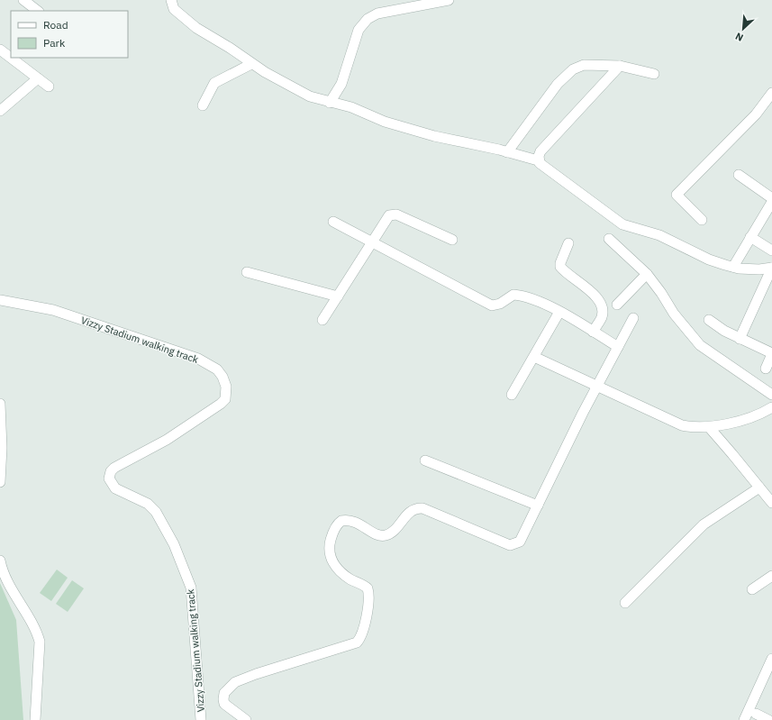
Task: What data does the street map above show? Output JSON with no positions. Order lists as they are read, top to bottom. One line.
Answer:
{"streets":{"street":["Vizzy Stadium walking track"]},"legend":["Road","Park"],"north":"bottom left"}
